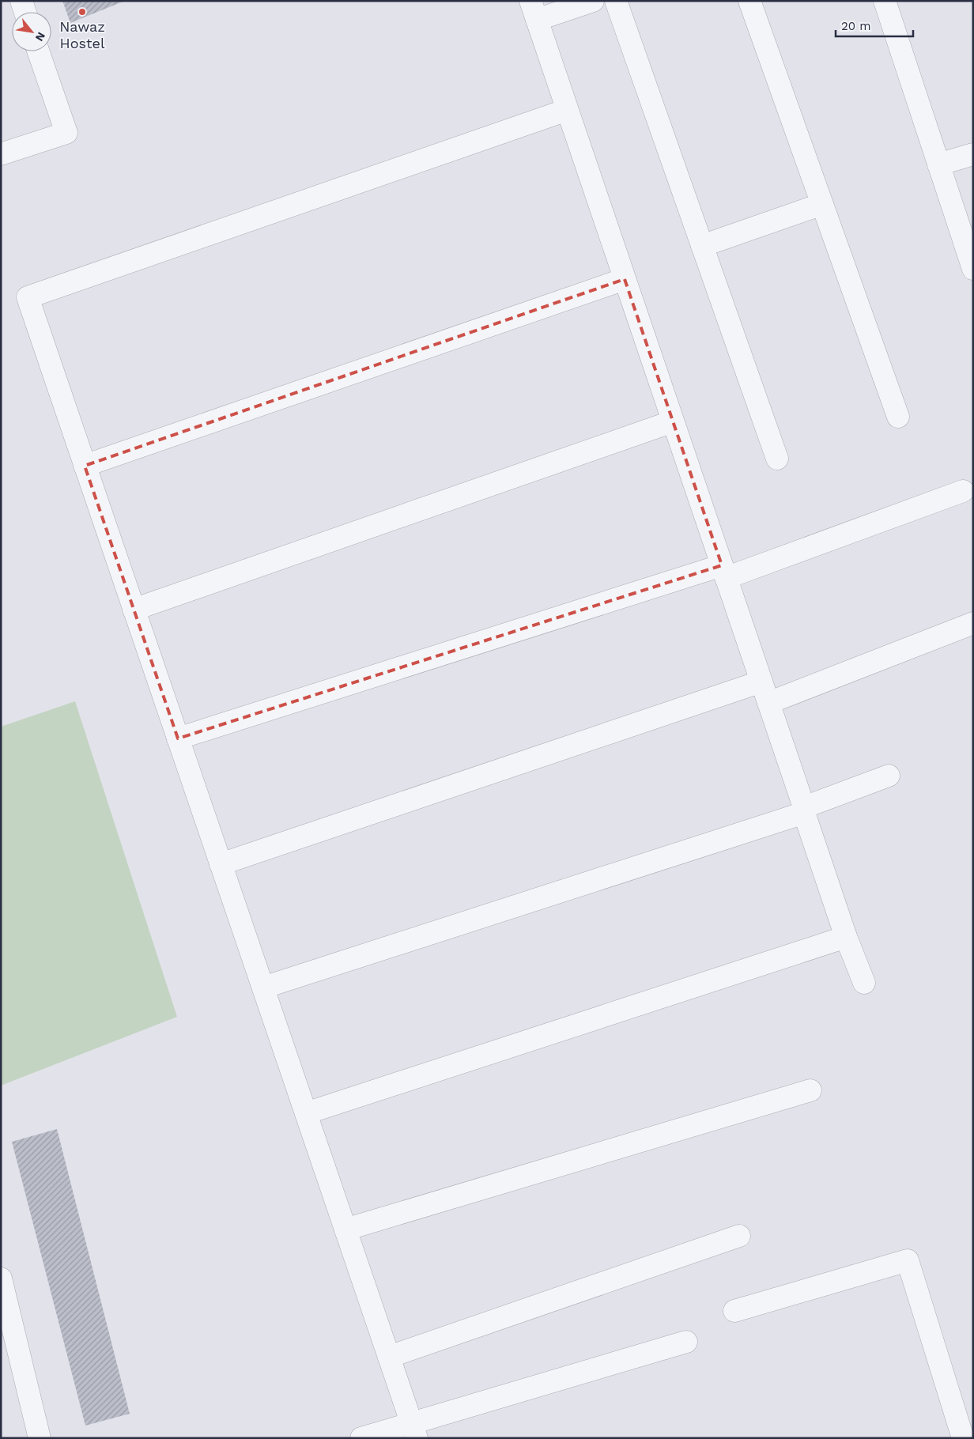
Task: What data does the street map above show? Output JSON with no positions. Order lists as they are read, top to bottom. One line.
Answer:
{"places":["Nawaz Hostel"],"scale_bar":"20 m","north":"bottom right"}
